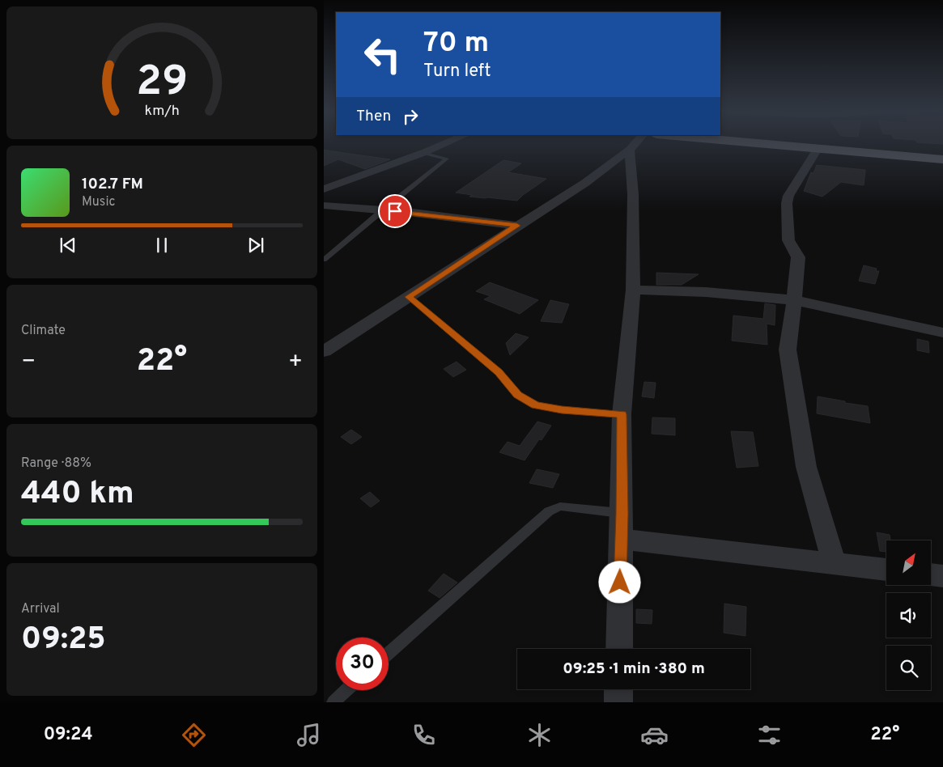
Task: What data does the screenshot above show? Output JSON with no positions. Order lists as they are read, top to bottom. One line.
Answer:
{"north":"top right","page":{"turn":["70 m","Turn left"],"then":"Then","song":["102.7 FM","Music"],"tile":["Climate",["Range · 88%","440 km"],["Arrival","09:25"]],"heat":["−","22°","+"],"limit":"30","trip":"09:25 · 1 min · 380 m","tabs":["09:24","22°"],"gauge":["29","km/h"]}}
